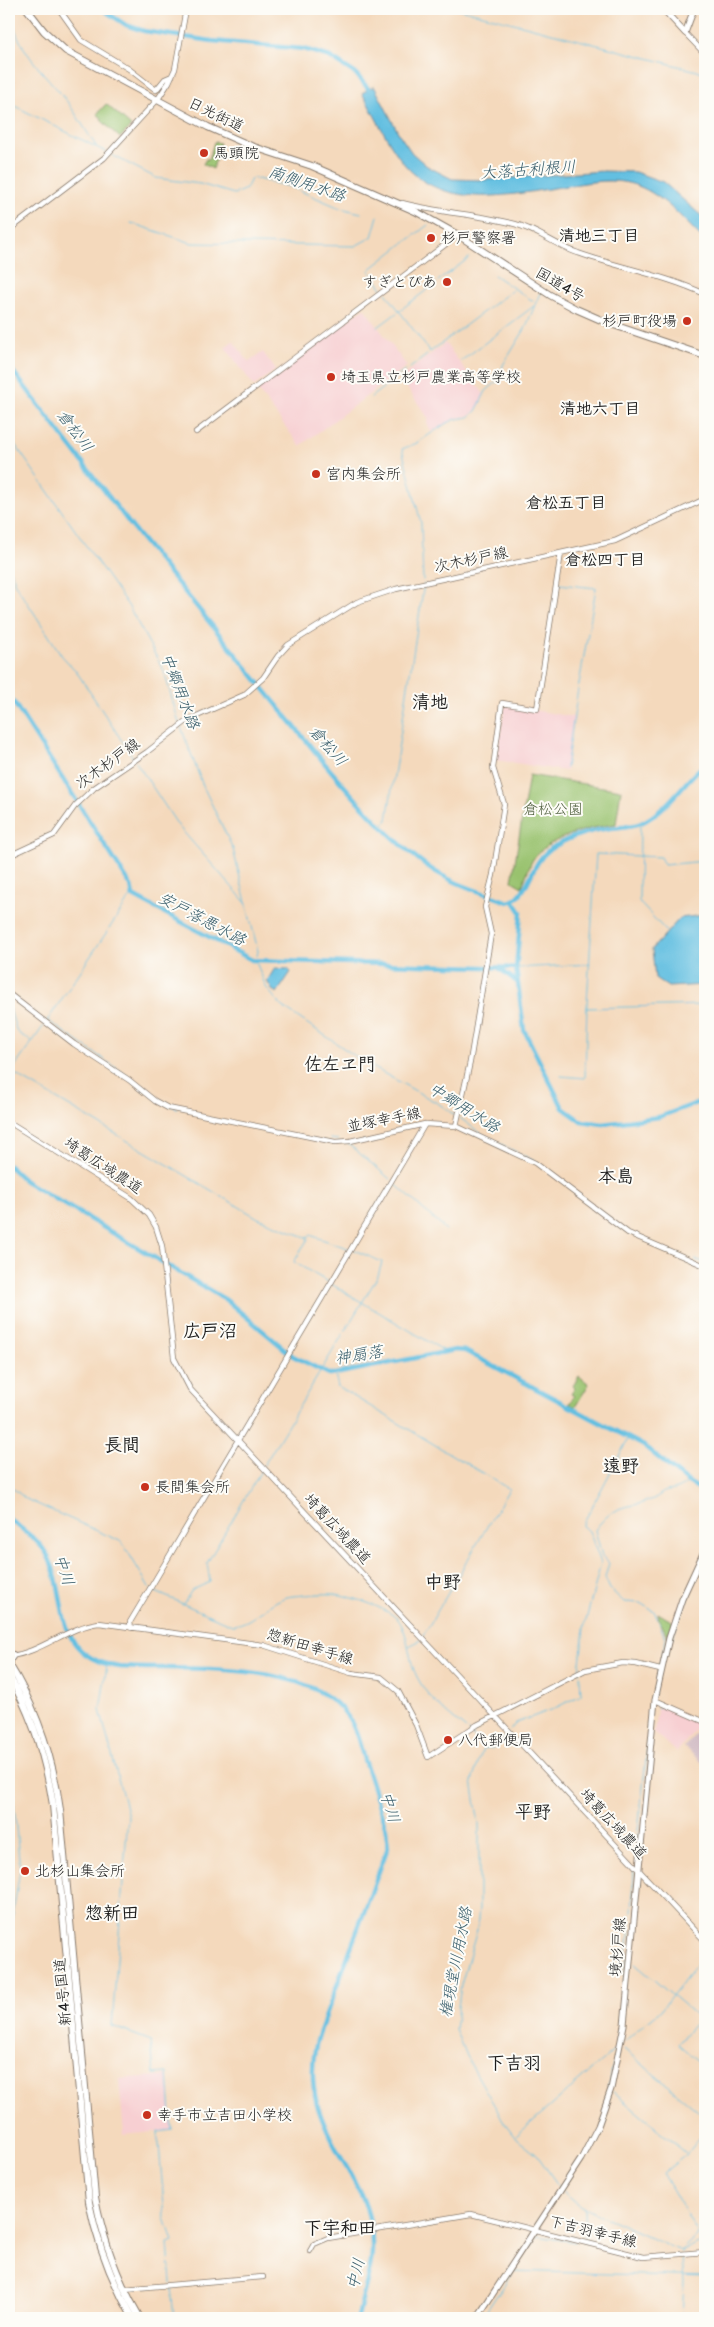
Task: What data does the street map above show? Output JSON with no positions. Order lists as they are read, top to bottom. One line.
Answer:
{"streets":{"highway":["日光街道","国道4号","新4号国道"],"main road":["境杉戸線"],"street":["次木杉戸線","並塚幸手線","埼葛広域農道","惣新田幸手線","下吉羽幸手線"]},"crossings":[["日光街道","国道4号"],["埼葛広域農道","惣新田幸手線"],["埼葛広域農道","境杉戸線"],["惣新田幸手線","境杉戸線"],["境杉戸線","下吉羽幸手線"]],"districts":["清地三丁目","清地六丁目","倉松五丁目","倉松四丁目","清地","佐左ヱ門","本島","広戸沼","長間","遠野","中野","平野","惣新田","下吉羽","下宇和田"],"water":["大落古利根川","南側用水路","倉松川","中郷用水路","安戸落悪水路","神扇落","中川","権現堂川用水路"],"parks":["倉松公園"],"places":["馬頭院","杉戸警察署","すぎとぴあ","杉戸町役場","埼玉県立杉戸農業高等学校","宮内集会所","長間集会所","八代郵便局","北杉山集会所","幸手市立吉田小学校"]}
